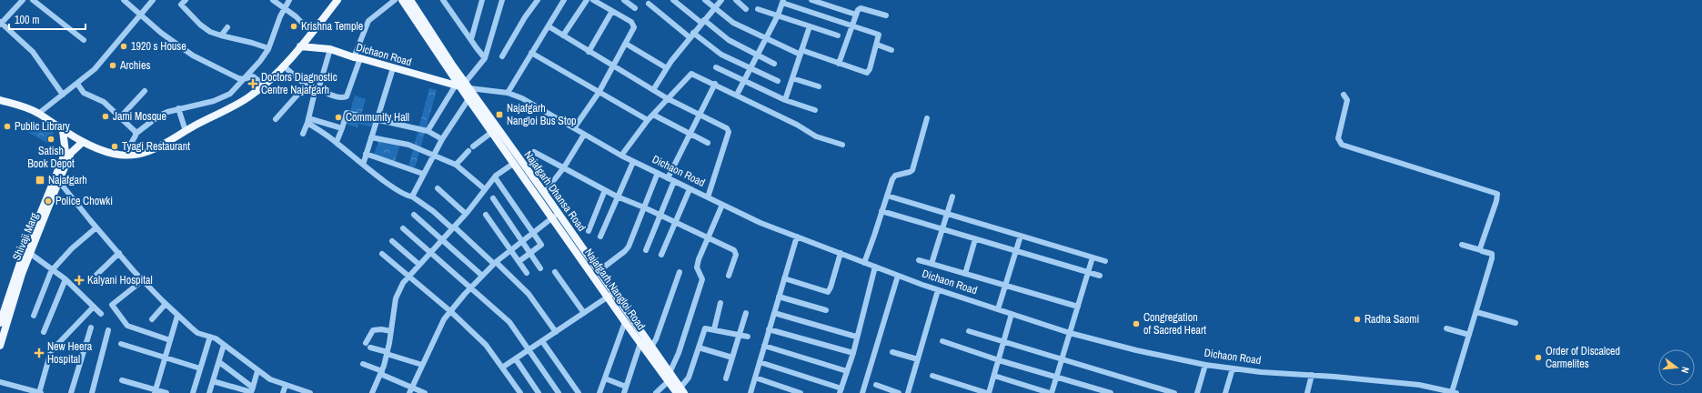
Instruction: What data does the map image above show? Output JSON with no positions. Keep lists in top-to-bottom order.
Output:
{
  "streets": {
    "main road": [
      "Dichaon Road",
      "Najafgarh Dhansa Road",
      "Shivaji Marg",
      "Najafgarh Nangloi Road"
    ]
  },
  "crossings": [
    ["Dichaon Road", "Najafgarh Dhansa Road"],
    ["Dichaon Road", "Najafgarh Nangloi Road"],
    ["Najafgarh Dhansa Road", "Najafgarh Nangloi Road"]
  ],
  "places": {
    "other": [
      "Krishna Temple",
      "1920 s House",
      "Archies",
      "Jami Mosque",
      "Community Hall",
      "Public Library",
      "Satish Book Depot",
      "Tyagi Restaurant",
      "Police Chowki",
      "Radha Saomi",
      "Congregation of Sacred Heart",
      "Order of Discalced Carmelites"
    ],
    "health": ["Doctors Diagnostic Centre Najafgarh", "Kalyani Hospital", "New Heera Hospital"],
    "transit": ["Najafgarh Nangloi Bus Stop", "Najafgarh"]
  },
  "scale_bar": "100 m",
  "north": "right"
}
